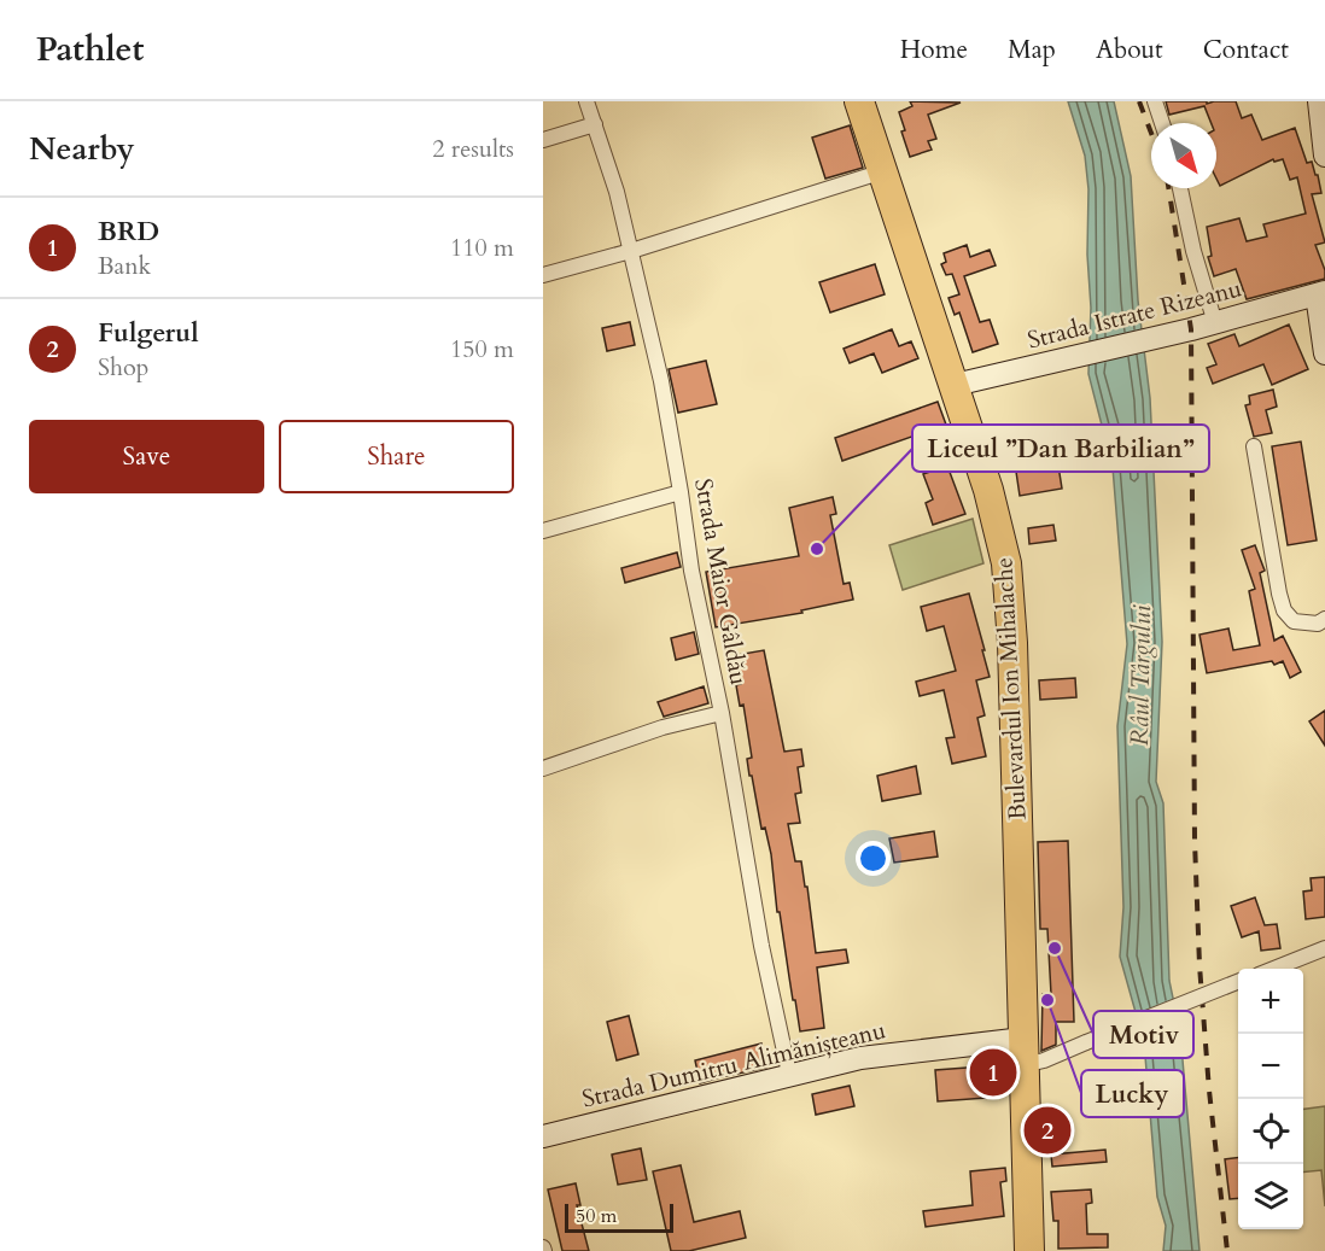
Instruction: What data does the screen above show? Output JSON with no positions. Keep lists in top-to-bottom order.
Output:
{
  "streets": {
    "highway": ["Bulevardul Ion Mihalache"],
    "street": ["Strada Istrate Rizeanu", "Strada Maior Gâldău", "Strada Dumitru Alimănișteanu"]
  },
  "crossings": [
    ["Strada Istrate Rizeanu", "Bulevardul Ion Mihalache"],
    ["Strada Maior Gâldău", "Strada Dumitru Alimănișteanu"],
    ["Bulevardul Ion Mihalache", "Strada Dumitru Alimănișteanu"]
  ],
  "water": ["Râul Târgului"],
  "places": ["Liceul ”Dan Barbilian”", "Motiv", "Lucky"],
  "scale_bar": "50 m",
  "north": "bottom right",
  "page": {
    "header": "Pathlet",
    "nav": [
      "Home",
      "Map",
      "About",
      "Contact"
    ],
    "heading": ["Nearby", "2 results"],
    "list": [
      {
        "mark": "1",
        "name": "BRD",
        "note": "Bank",
        "value": "110 m"
      },
      {
        "mark": "2",
        "name": "Fulgerul",
        "note": "Shop",
        "value": "150 m"
      }
    ],
    "buttons": ["Save", "Share"],
    "map_buttons": ["+", "−"],
    "pins": ["1", "2"],
    "scale": "50 m"
  }
}
